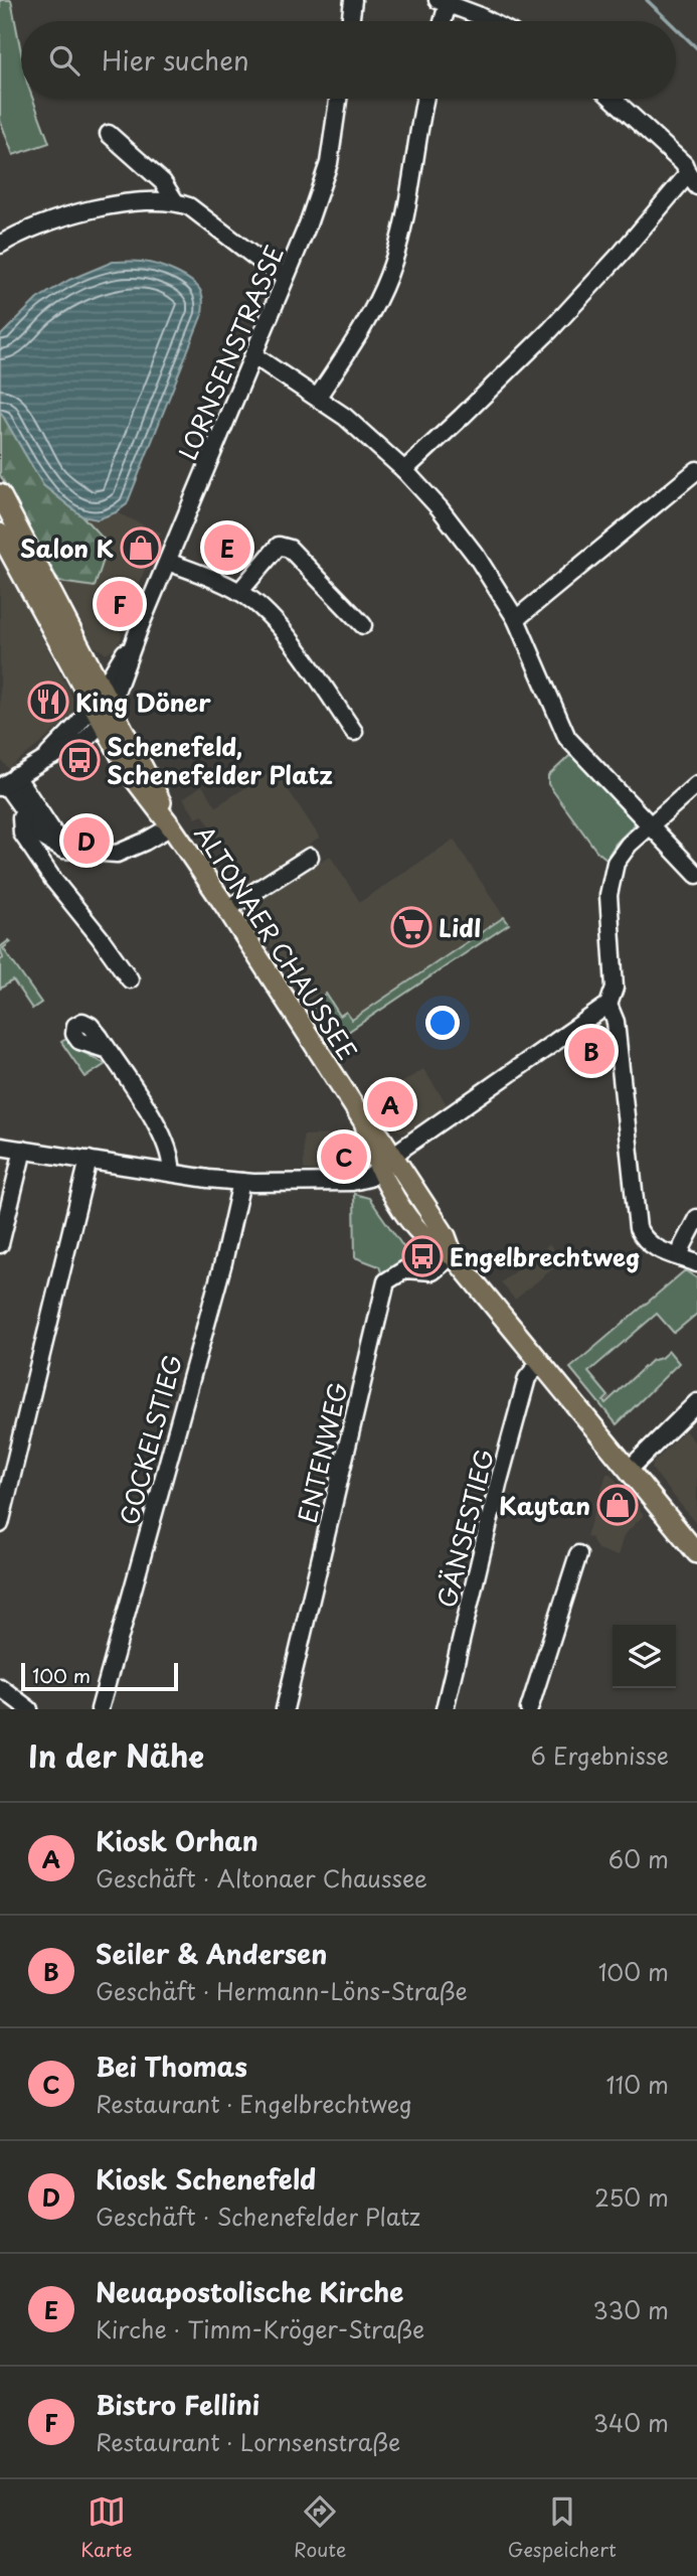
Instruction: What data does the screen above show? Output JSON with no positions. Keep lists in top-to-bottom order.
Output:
{
  "streets": {
    "main road": ["ALTONAER CHAUSSEE"],
    "street": [
      "LORNSENSTRASSE",
      "GOCKELSTIEG",
      "ENTENWEG",
      "GÄNSESTIEG"
    ]
  },
  "crossings": [
    ["LORNSENSTRASSE", "ALTONAER CHAUSSEE"],
    ["ALTONAER CHAUSSEE", "ENTENWEG"],
    ["ALTONAER CHAUSSEE", "GÄNSESTIEG"]
  ],
  "places": {
    "shop": ["Salon K", "Kaytan"],
    "restaurant": ["King Döner"],
    "bus stop": ["Schenefeld, Schenefelder Platz", "Engelbrechtweg"],
    "supermarket": ["Lidl"]
  },
  "scale_bar": "100 m",
  "page": {
    "search": "Hier suchen",
    "pins": [
      "E",
      "F",
      "D",
      "B",
      "A",
      "C"
    ],
    "scale": "100 m",
    "heading": ["In der Nähe", "6 Ergebnisse"],
    "list": [
      {
        "mark": "A",
        "name": "Kiosk Orhan",
        "note": "Geschäft · Altonaer Chaussee",
        "value": "60 m"
      },
      {
        "mark": "B",
        "name": "Seiler & Andersen",
        "note": "Geschäft · Hermann-Löns-Straße",
        "value": "100 m"
      },
      {
        "mark": "C",
        "name": "Bei Thomas",
        "note": "Restaurant · Engelbrechtweg",
        "value": "110 m"
      },
      {
        "mark": "D",
        "name": "Kiosk Schenefeld",
        "note": "Geschäft · Schenefelder Platz",
        "value": "250 m"
      },
      {
        "mark": "E",
        "name": "Neuapostolische Kirche",
        "note": "Kirche · Timm-Kröger-Straße",
        "value": "330 m"
      },
      {
        "mark": "F",
        "name": "Bistro Fellini",
        "note": "Restaurant · Lornsenstraße",
        "value": "340 m"
      }
    ],
    "nav": ["Karte", "Route", "Gespeichert"]
  }
}
